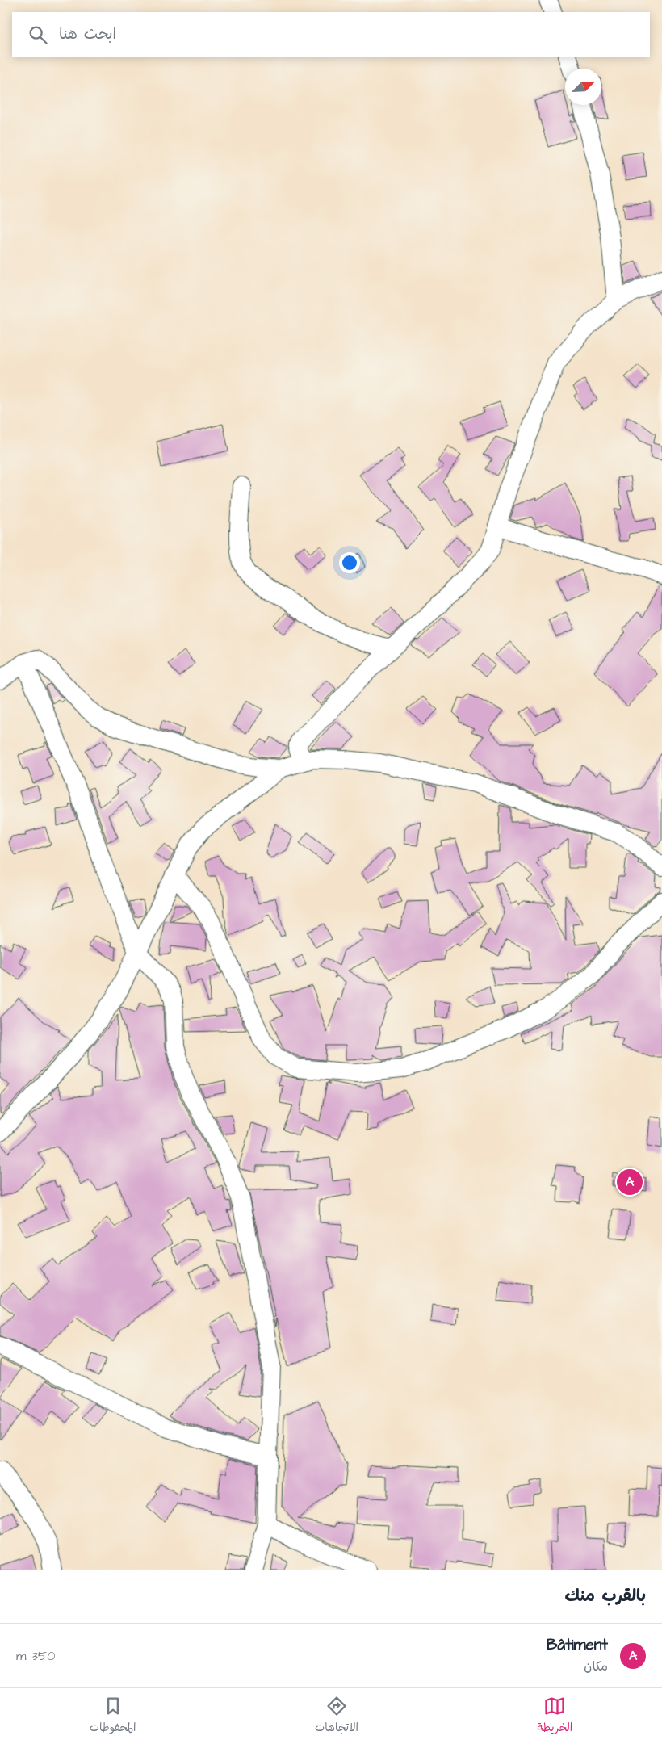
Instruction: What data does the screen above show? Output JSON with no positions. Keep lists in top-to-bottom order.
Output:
{
  "north": "top right",
  "page": {
    "search": "ابحث هنا",
    "pins": "A",
    "heading": "بالقرب منك",
    "list": [
      {
        "mark": "A",
        "name": "Bâtiment",
        "note": "مكان",
        "value": "350 m"
      }
    ],
    "nav": ["الخريطة", "الاتجاهات", "المحفوظات"]
  }
}
